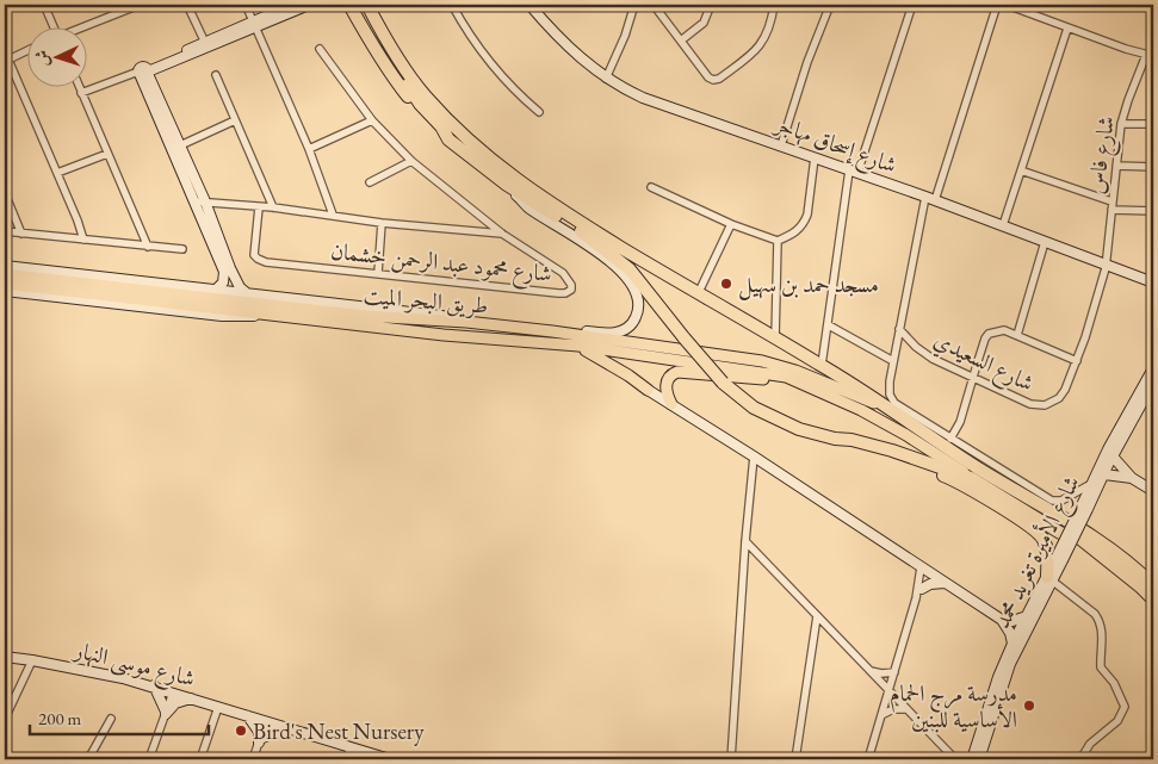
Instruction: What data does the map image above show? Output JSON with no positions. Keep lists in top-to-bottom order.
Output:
{
  "streets": {
    "main road": ["طريق البحر الميت"],
    "street": [
      "شارع إسحاق مهاجر",
      "شارع فاس",
      "شارع محمود عبد الرحمن خشمان",
      "شارع السعيدي",
      "شارع الأميرة تغريد محمد",
      "شارع موسى النهار"
    ]
  },
  "crossings": [
    ["شارع إسحاق مهاجر", "شارع فاس"],
    ["شارع إسحاق مهاجر", "شارع السعيدي"],
    ["شارع فاس", "شارع السعيدي"]
  ],
  "places": ["مسجد حمد بن سهيل", "مدرسة مرج الحمام الأساسية للبنين", "Bird's Nest Nursery"],
  "scale_bar": "200 m",
  "north": "left"
}
